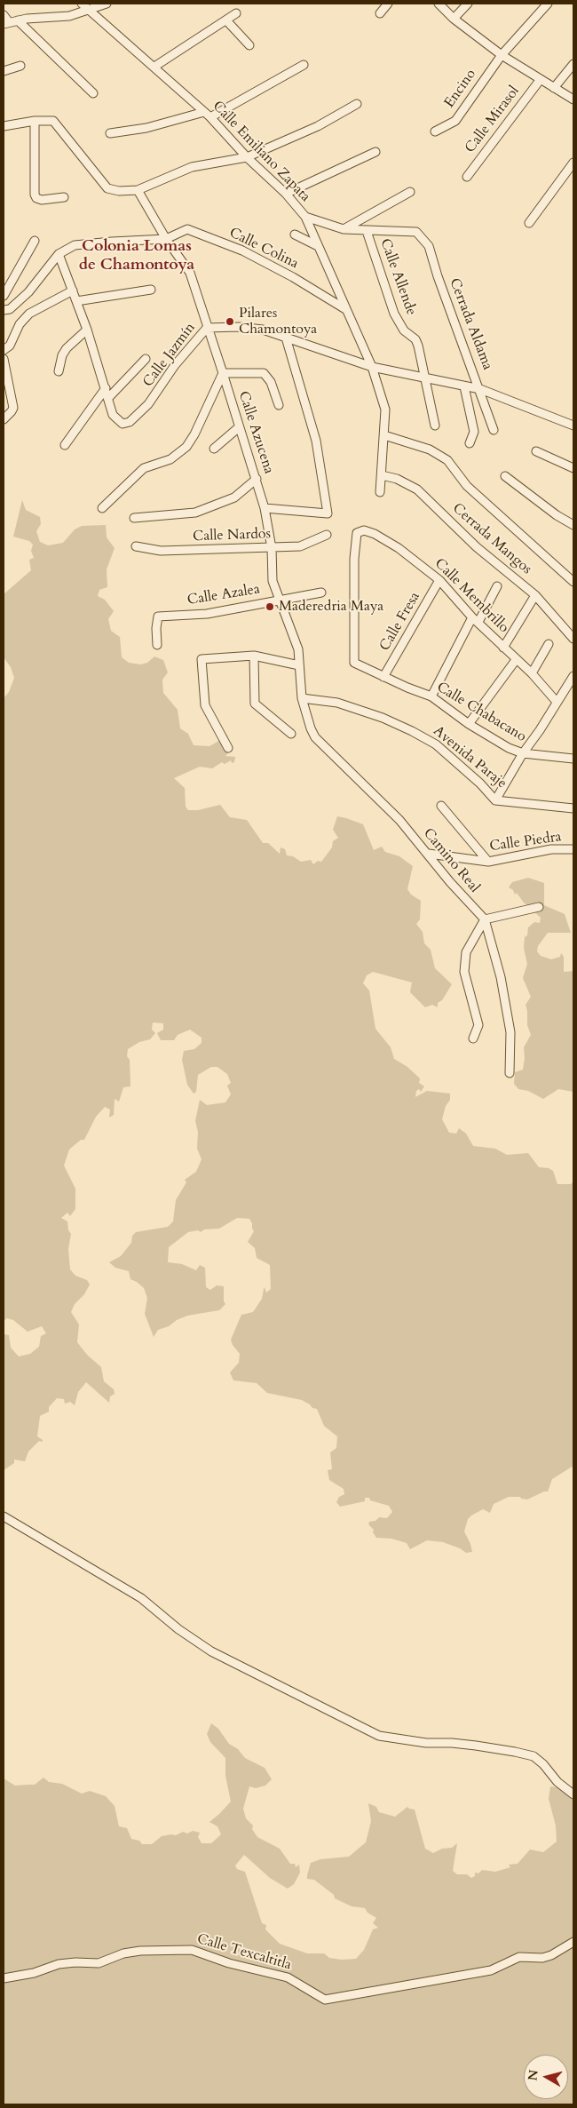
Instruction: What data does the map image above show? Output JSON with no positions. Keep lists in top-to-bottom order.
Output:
{
  "streets": {
    "street": [
      "Encino",
      "Calle Mirasol",
      "Calle Emiliano Zapata",
      "Calle Colina",
      "Calle Allende",
      "Cerrada Aldama",
      "Calle Jazmín",
      "Calle Azucena",
      "Calle Nardos",
      "Cerrada Mangos",
      "Calle Azalea",
      "Calle Membrillo",
      "Calle Fresa",
      "Calle Chabacano",
      "Avenida Paraje",
      "Calle Piedra",
      "Camino Real",
      "Calle Texcaltitla"
    ]
  },
  "crossings": [
    ["Calle Emiliano Zapata", "Calle Colina"],
    ["Calle Emiliano Zapata", "Calle Jazmín"],
    ["Calle Emiliano Zapata", "Cerrada Mangos"],
    ["Calle Colina", "Calle Azucena"],
    ["Calle Allende", "Cerrada Aldama"],
    ["Calle Allende", "Calle Jazmín"],
    ["Cerrada Aldama", "Calle Jazmín"],
    ["Calle Jazmín", "Calle Azucena"],
    ["Calle Azucena", "Calle Nardos"],
    ["Calle Azucena", "Calle Azalea"],
    ["Calle Azucena", "Avenida Paraje"],
    ["Calle Azucena", "Camino Real"],
    ["Calle Membrillo", "Calle Fresa"],
    ["Calle Membrillo", "Calle Chabacano"],
    ["Calle Fresa", "Calle Chabacano"],
    ["Avenida Paraje", "Camino Real"],
    ["Calle Piedra", "Camino Real"]
  ],
  "districts": ["Colonia Lomas de Chamontoya"],
  "places": ["Pilares Chamontoya", "Maderedria Maya"],
  "north": "left"
}
